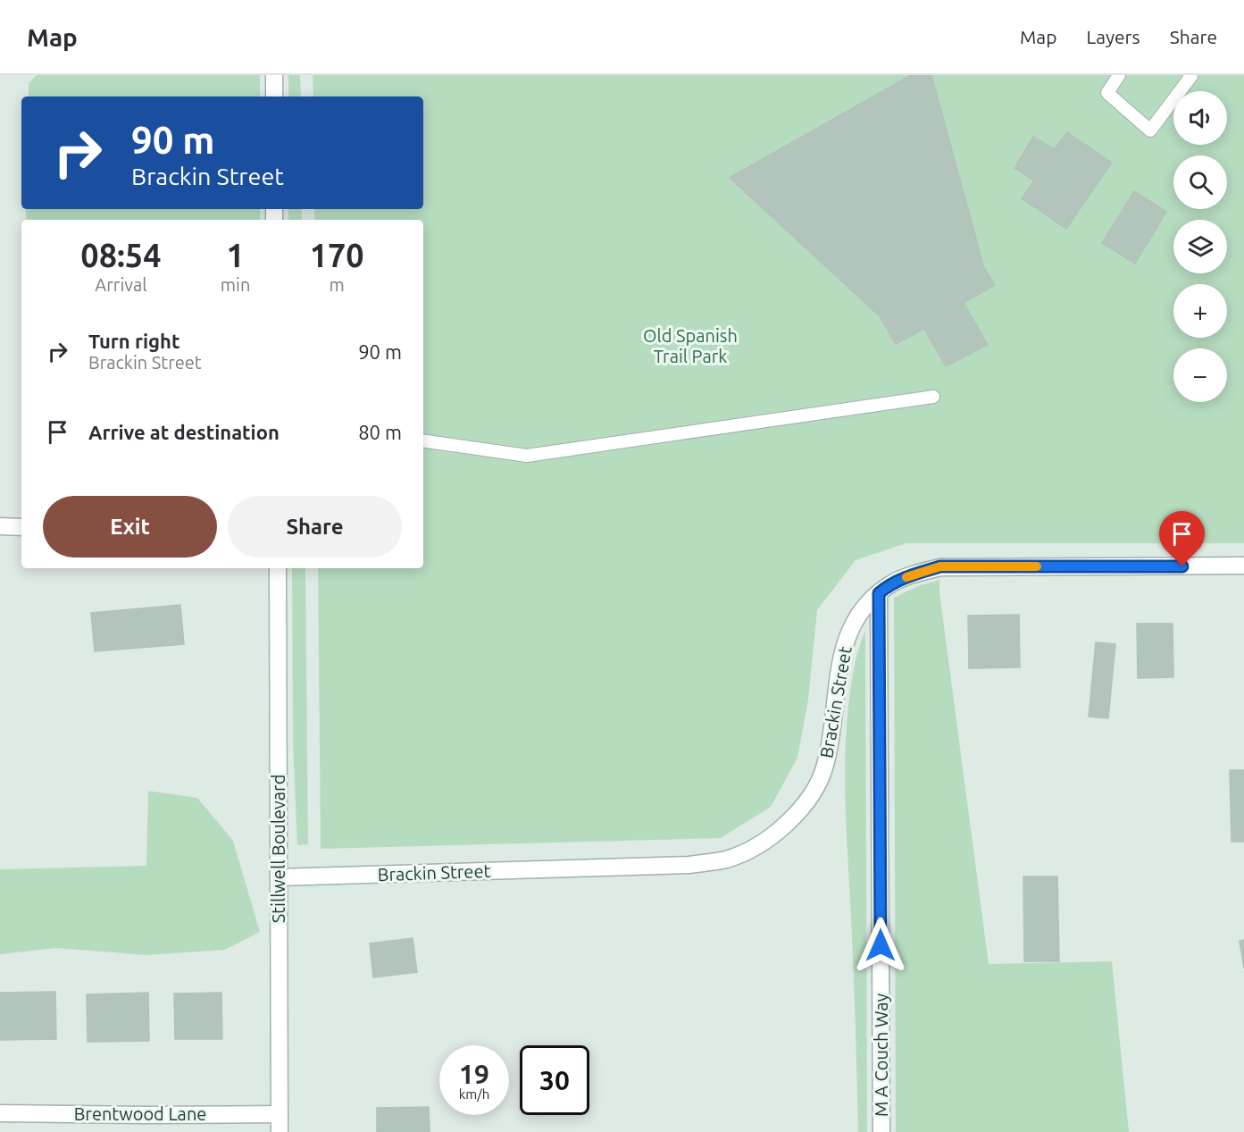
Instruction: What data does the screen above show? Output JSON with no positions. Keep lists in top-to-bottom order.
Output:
{
  "streets": {
    "street": [
      "Brackin Street",
      "Stillwell Boulevard",
      "M A Couch Way",
      "Brentwood Lane"
    ]
  },
  "crossings": [
    ["Brackin Street", "Stillwell Boulevard"],
    ["Brackin Street", "M A Couch Way"],
    ["Stillwell Boulevard", "Brentwood Lane"]
  ],
  "parks": ["Old Spanish Trail Park"],
  "page": {
    "header": "Map",
    "nav": ["Map", "Layers", "Share"],
    "map_buttons": ["+", "−"],
    "turn": ["90 m", "Brackin Street"],
    "eta": [
      "08:54",
      "Arrival",
      "1",
      "min",
      "170",
      "m"
    ],
    "list": [
      {
        "name": "Turn right",
        "note": "Brackin Street",
        "value": "90 m"
      },
      {
        "name": "Arrive at destination",
        "value": "80 m"
      }
    ],
    "buttons": ["Exit", "Share"],
    "speed": "19 km/h",
    "limit": "30"
  }
}
